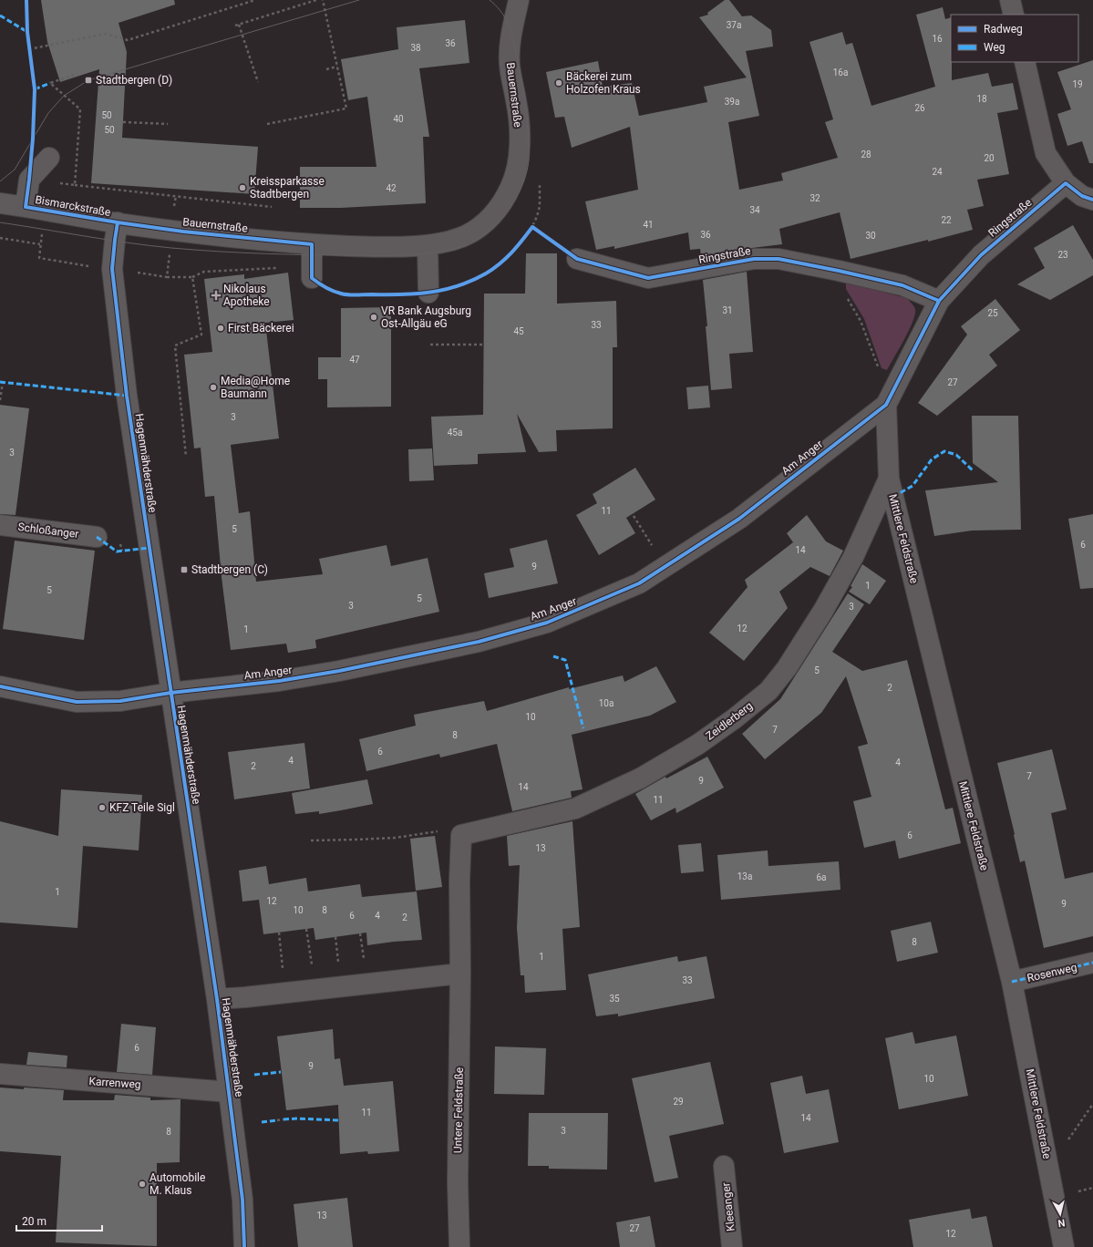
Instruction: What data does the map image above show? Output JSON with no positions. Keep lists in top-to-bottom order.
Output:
{
  "streets": {
    "street": [
      "Bauernstraße",
      "Bismarckstraße",
      "Ringstraße",
      "Am Anger",
      "Hagenmähderstraße",
      "Schloßanger",
      "Mittlere Feldstraße",
      "Zeidlerberg",
      "Rosenweg",
      "Karrenweg",
      "Untere Feldstraße",
      "Kleeanger"
    ]
  },
  "crossings": [
    ["Bauernstraße", "Bismarckstraße"],
    ["Bauernstraße", "Hagenmähderstraße"],
    ["Bismarckstraße", "Hagenmähderstraße"],
    ["Ringstraße", "Am Anger"],
    ["Ringstraße", "Mittlere Feldstraße"],
    ["Am Anger", "Hagenmähderstraße"],
    ["Am Anger", "Mittlere Feldstraße"],
    ["Hagenmähderstraße", "Karrenweg"],
    ["Mittlere Feldstraße", "Zeidlerberg"],
    ["Mittlere Feldstraße", "Rosenweg"],
    ["Zeidlerberg", "Untere Feldstraße"]
  ],
  "places": {
    "transit": ["Stadtbergen (D)", "Stadtbergen (C)"],
    "other": [
      "Bäckerei zum Holzofen Kraus",
      "Kreissparkasse Stadtbergen",
      "VR Bank Augsburg Ost-Allgäu eG",
      "First Bäckerei",
      "Media@Home Baumann",
      "KFZ Teile Sigl",
      "Automobile M. Klaus"
    ],
    "health": ["Nikolaus Apotheke"]
  },
  "house_numbers": [
    "37a",
    "16",
    "36",
    "38",
    "16a",
    "19",
    "18",
    "39a",
    "26",
    "50",
    "40",
    "50",
    "28",
    "20",
    "24",
    "42",
    "32",
    "34",
    "22",
    "41",
    "36",
    "30",
    "23",
    "31",
    "25",
    "33",
    "45",
    "47",
    "27",
    "3",
    "45a",
    "3",
    "11",
    "5",
    "6",
    "14",
    "9",
    "1",
    "5",
    "5",
    "3",
    "3",
    "12",
    "1",
    "5",
    "2",
    "10a",
    "10",
    "7",
    "8",
    "6",
    "4",
    "4",
    "2",
    "7",
    "9",
    "14",
    "11",
    "6",
    "13",
    "13a",
    "6a",
    "1",
    "12",
    "9",
    "10",
    "8",
    "6",
    "4",
    "2",
    "8",
    "1",
    "33",
    "35",
    "6",
    "9",
    "10",
    "29",
    "11",
    "14",
    "3",
    "8",
    "13",
    "27",
    "12"
  ],
  "legend": ["Radweg", "Weg"],
  "scale_bar": "20 m",
  "north": "bottom"
}
